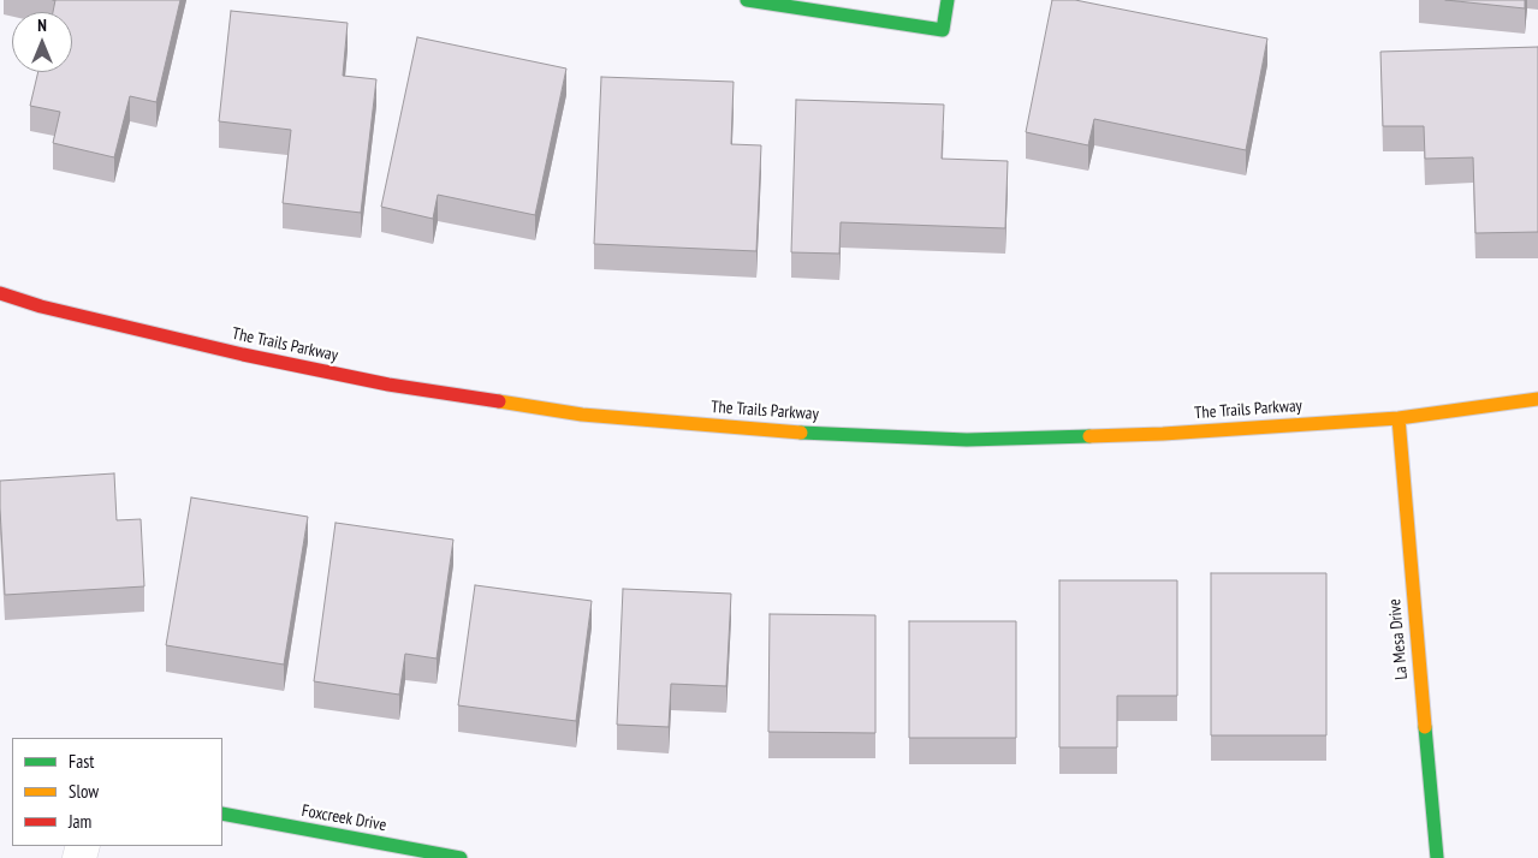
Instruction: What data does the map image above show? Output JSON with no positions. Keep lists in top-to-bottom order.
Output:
{
  "streets": {
    "street": ["The Trails Parkway", "La Mesa Drive", "Foxcreek Drive"]
  },
  "crossings": [
    ["The Trails Parkway", "La Mesa Drive"]
  ],
  "legend": ["Fast", "Slow", "Jam"],
  "north": "top"
}
